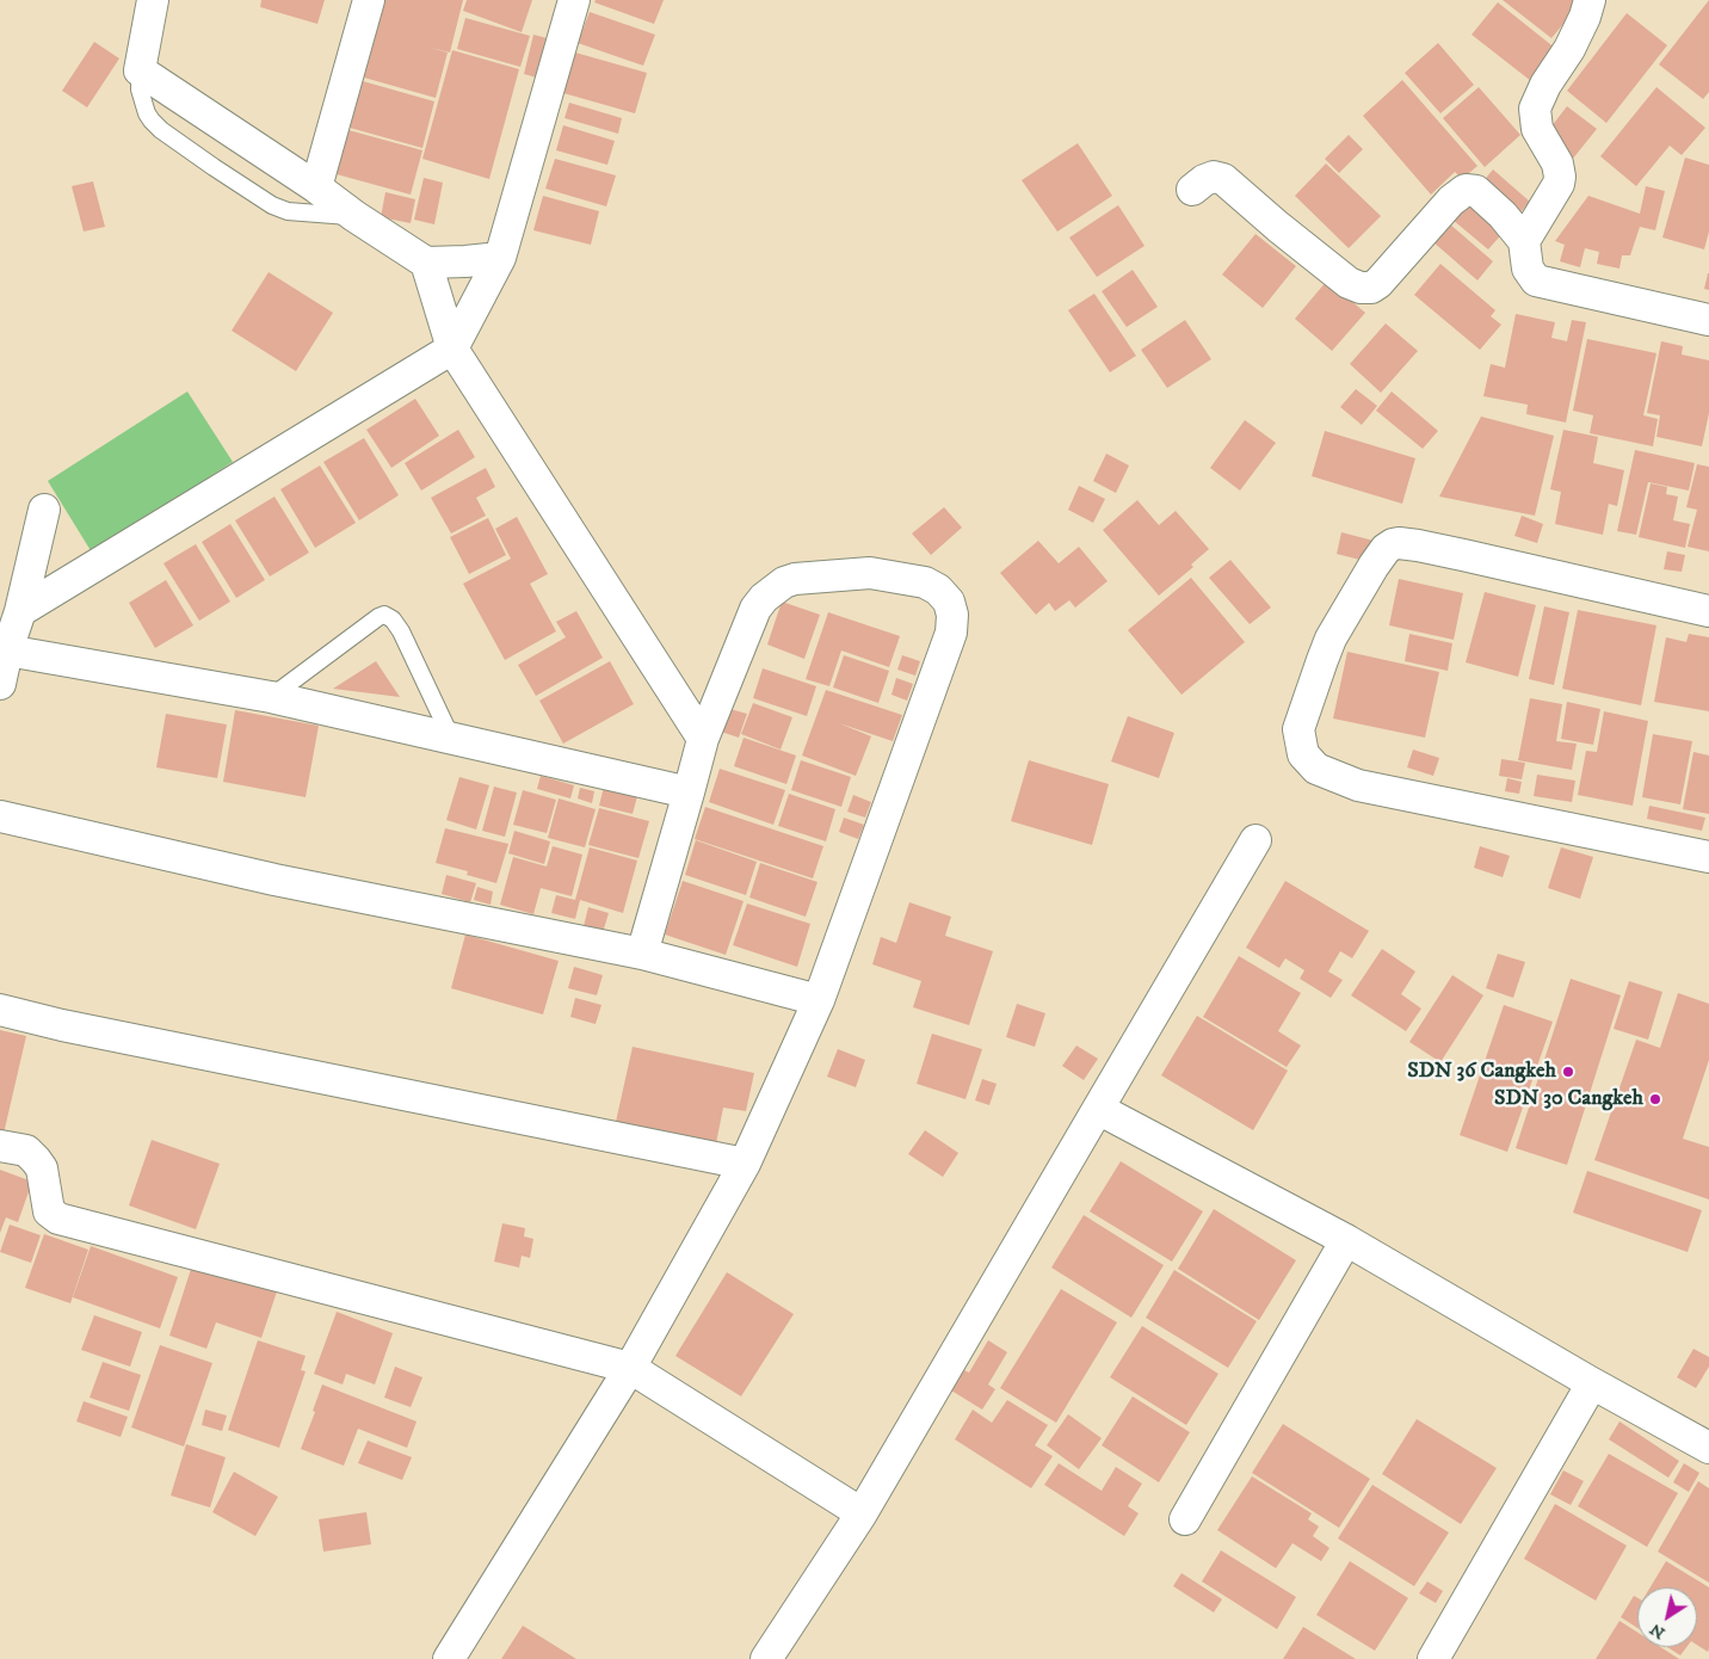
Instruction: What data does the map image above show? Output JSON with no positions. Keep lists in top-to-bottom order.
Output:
{
  "places": ["SDN 36 Cangkeh", "SDN 30 Cangkeh"],
  "north": "bottom left"
}
